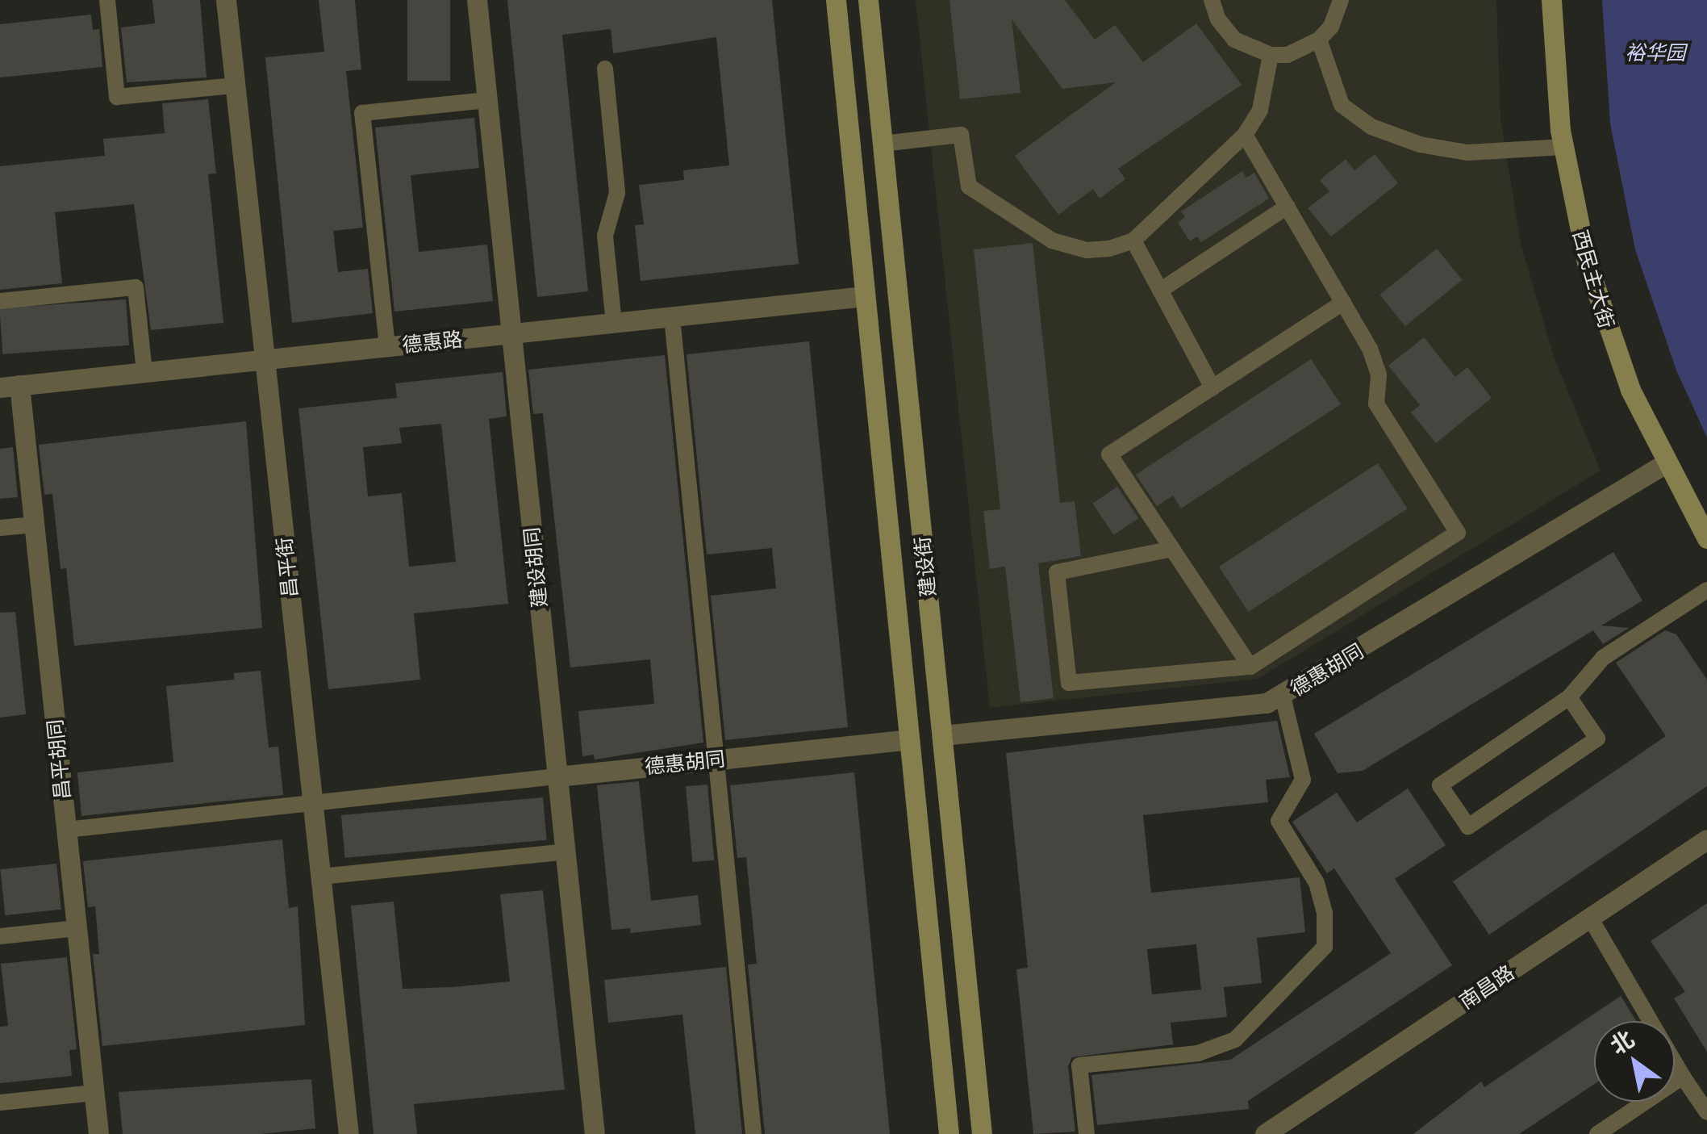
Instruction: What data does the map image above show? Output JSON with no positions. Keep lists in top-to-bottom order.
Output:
{
  "streets": {
    "main road": ["西民主大街", "建设街"],
    "street": [
      "德惠路",
      "昌平街",
      "建设胡同",
      "德惠胡同",
      "昌平胡同",
      "南昌路"
    ]
  },
  "crossings": [
    ["西民主大街", "德惠胡同"],
    ["德惠路", "建设街"],
    ["德惠路", "昌平街"],
    ["德惠路", "建设胡同"],
    ["德惠路", "昌平胡同"],
    ["建设街", "德惠胡同"],
    ["建设胡同", "德惠胡同"]
  ],
  "parks": ["裕华园"],
  "north": "top left"
}
